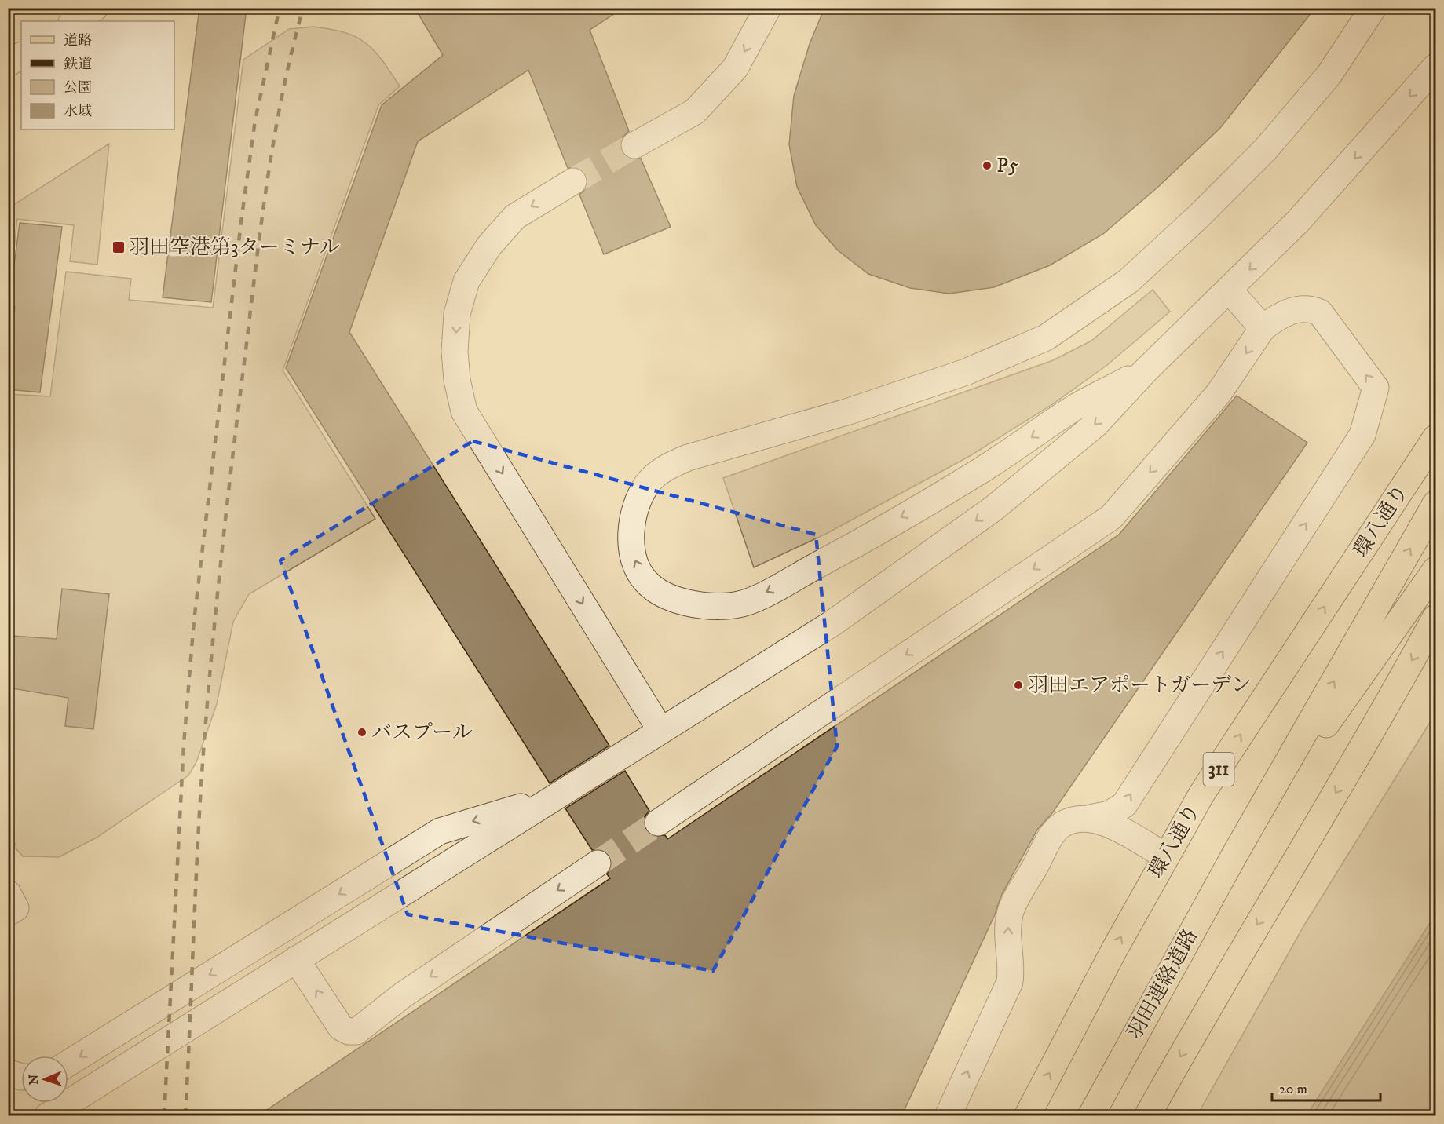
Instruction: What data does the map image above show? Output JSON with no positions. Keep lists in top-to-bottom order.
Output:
{
  "streets": {
    "main road": ["環八通り", "311", "羽田連絡道路"]
  },
  "places": {
    "other": ["P5", "羽田エアポートガーデン", "バスプール"],
    "transit": ["羽田空港第3ターミナル"]
  },
  "legend": [
    "道路",
    "鉄道",
    "公園",
    "水域"
  ],
  "scale_bar": "20 m",
  "north": "left"
}
